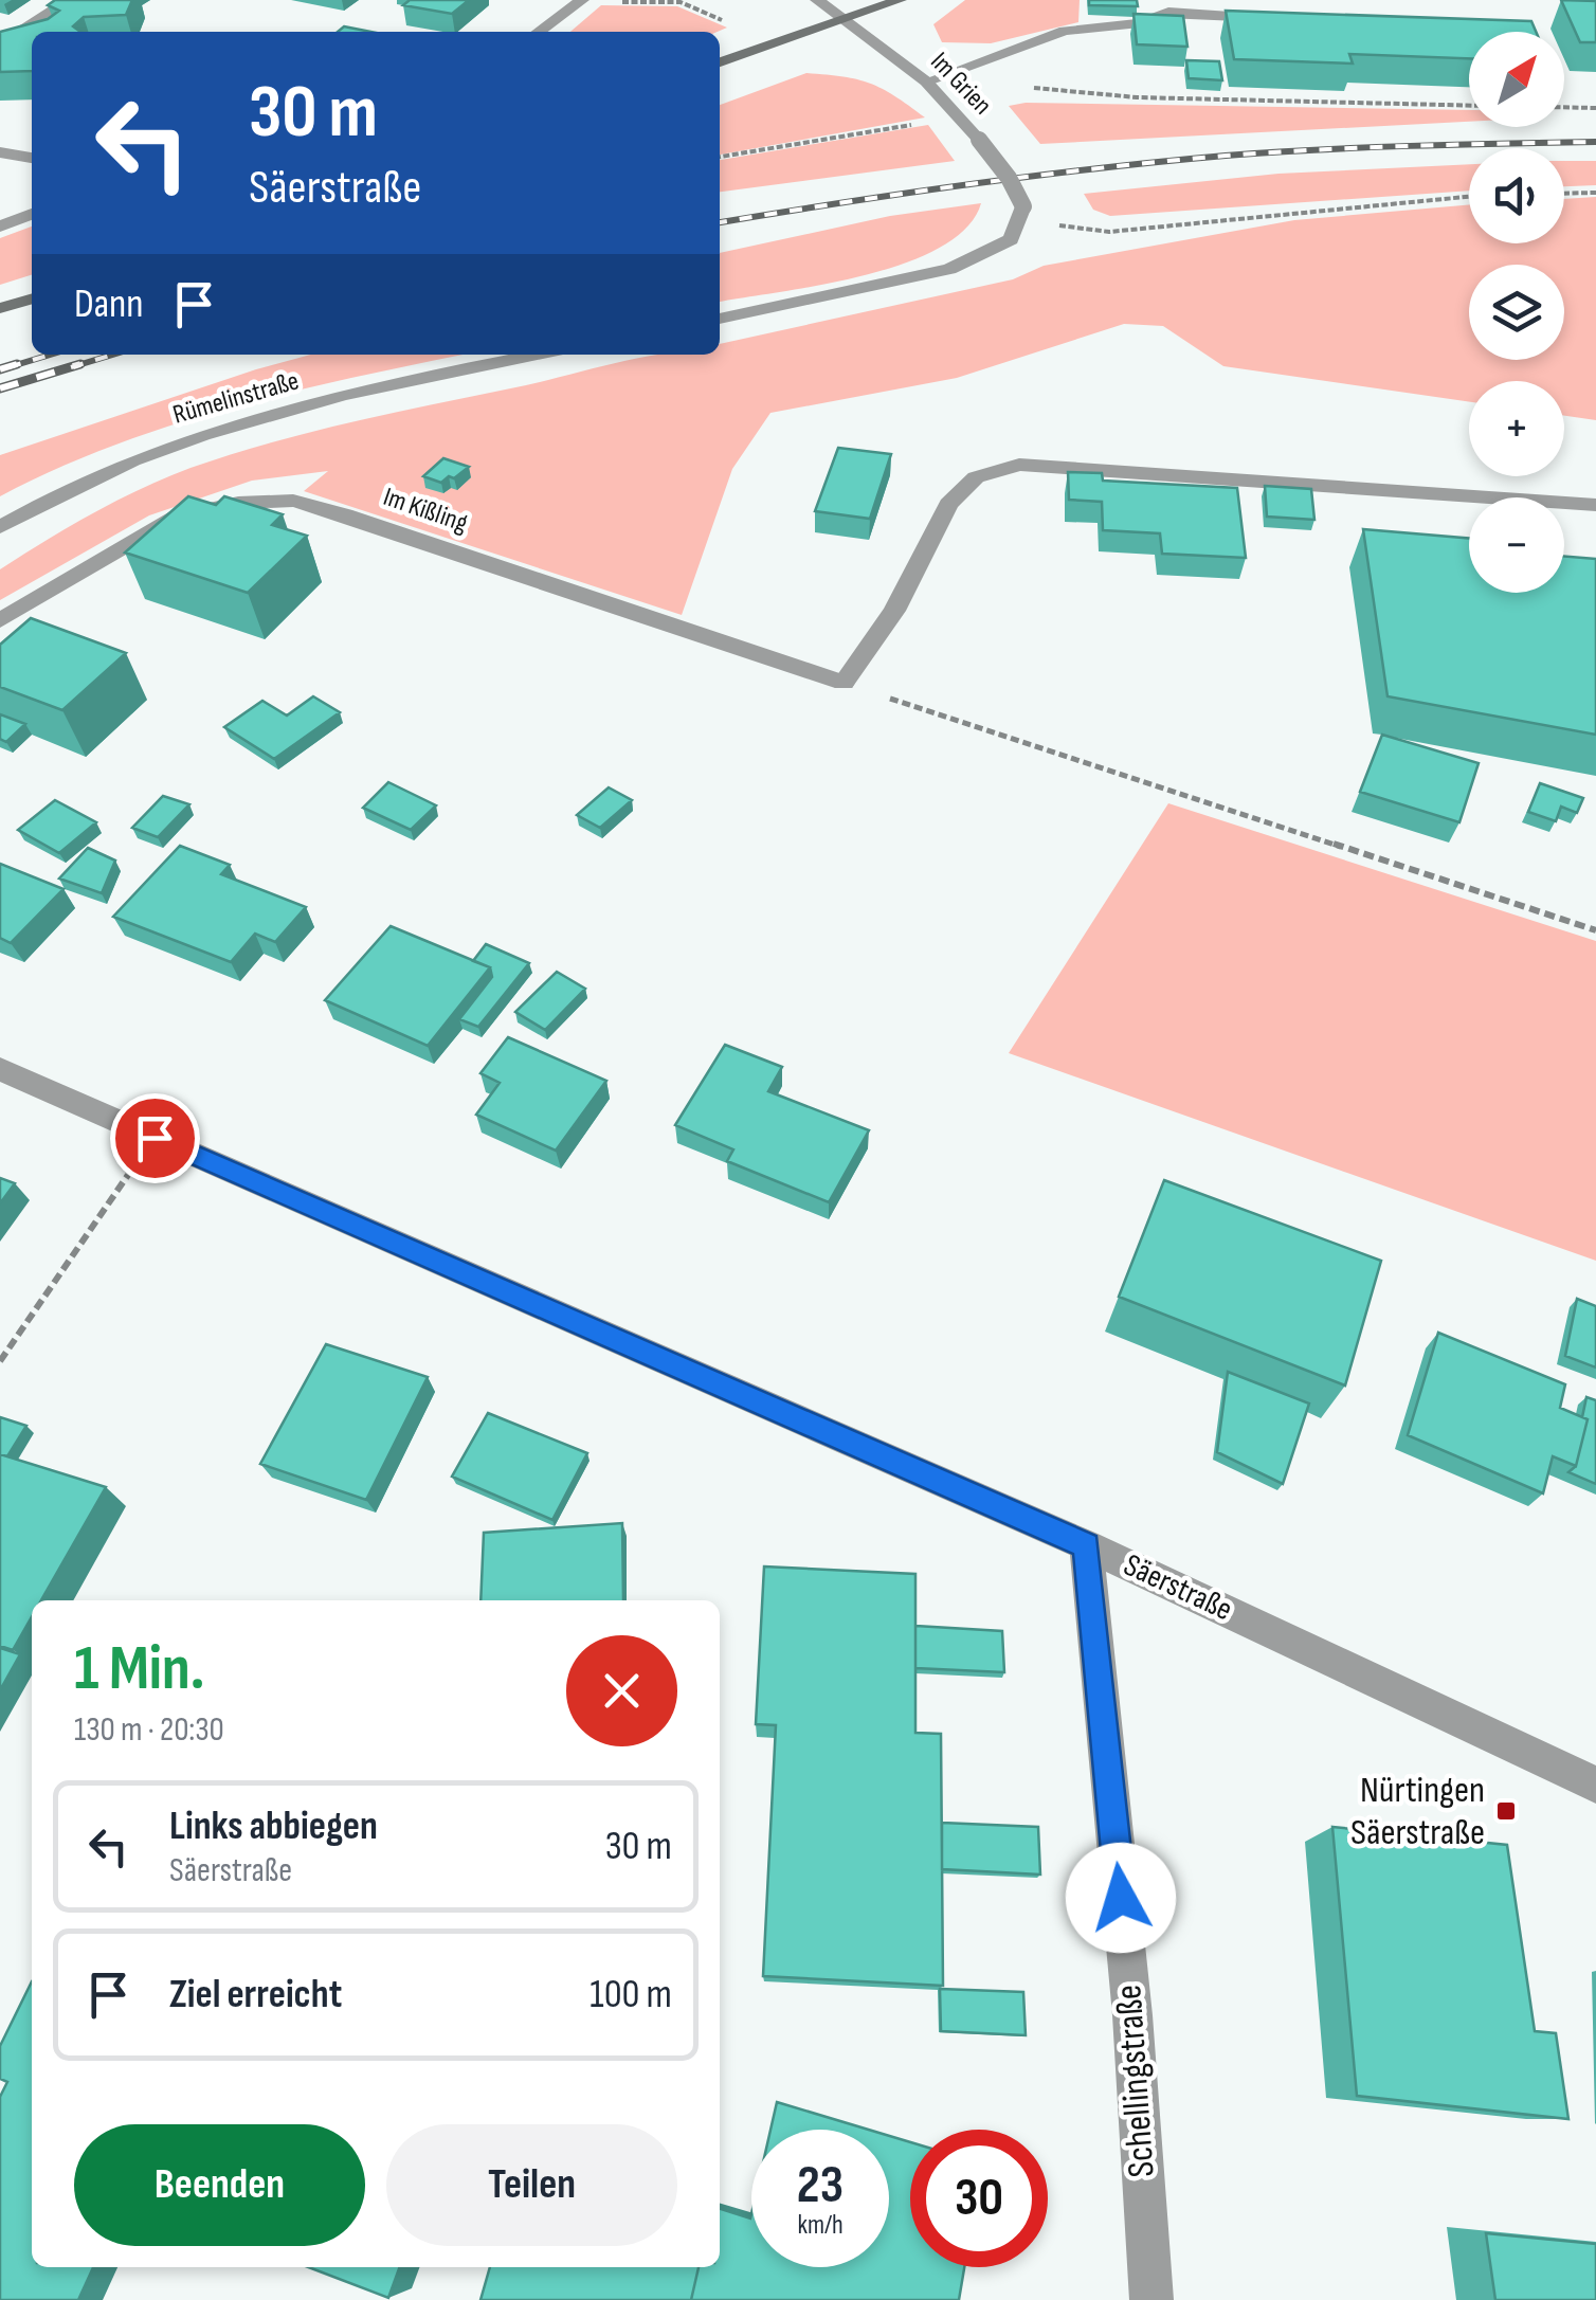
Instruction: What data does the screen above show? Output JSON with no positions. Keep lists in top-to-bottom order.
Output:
{
  "streets": {
    "street": [
      "Im Grien",
      "Rümelinstraße",
      "Im Kißling",
      "Säerstraße",
      "Schellingstraße"
    ]
  },
  "crossings": [
    ["Säerstraße", "Schellingstraße"]
  ],
  "places": {
    "transit": ["Nürtingen Säerstraße"]
  },
  "north": "top right",
  "page": {
    "map_buttons": ["+", "−"],
    "turn": ["30 m", "Säerstraße"],
    "then": "Dann",
    "heading": ["1 Min.", "130 m · 20:30"],
    "list": [
      {
        "name": "Links abbiegen",
        "note": "Säerstraße",
        "value": "30 m"
      },
      {
        "name": "Ziel erreicht",
        "value": "100 m"
      }
    ],
    "buttons": ["Beenden", "Teilen"],
    "speed": "23 km/h",
    "limit": "30"
  }
}
